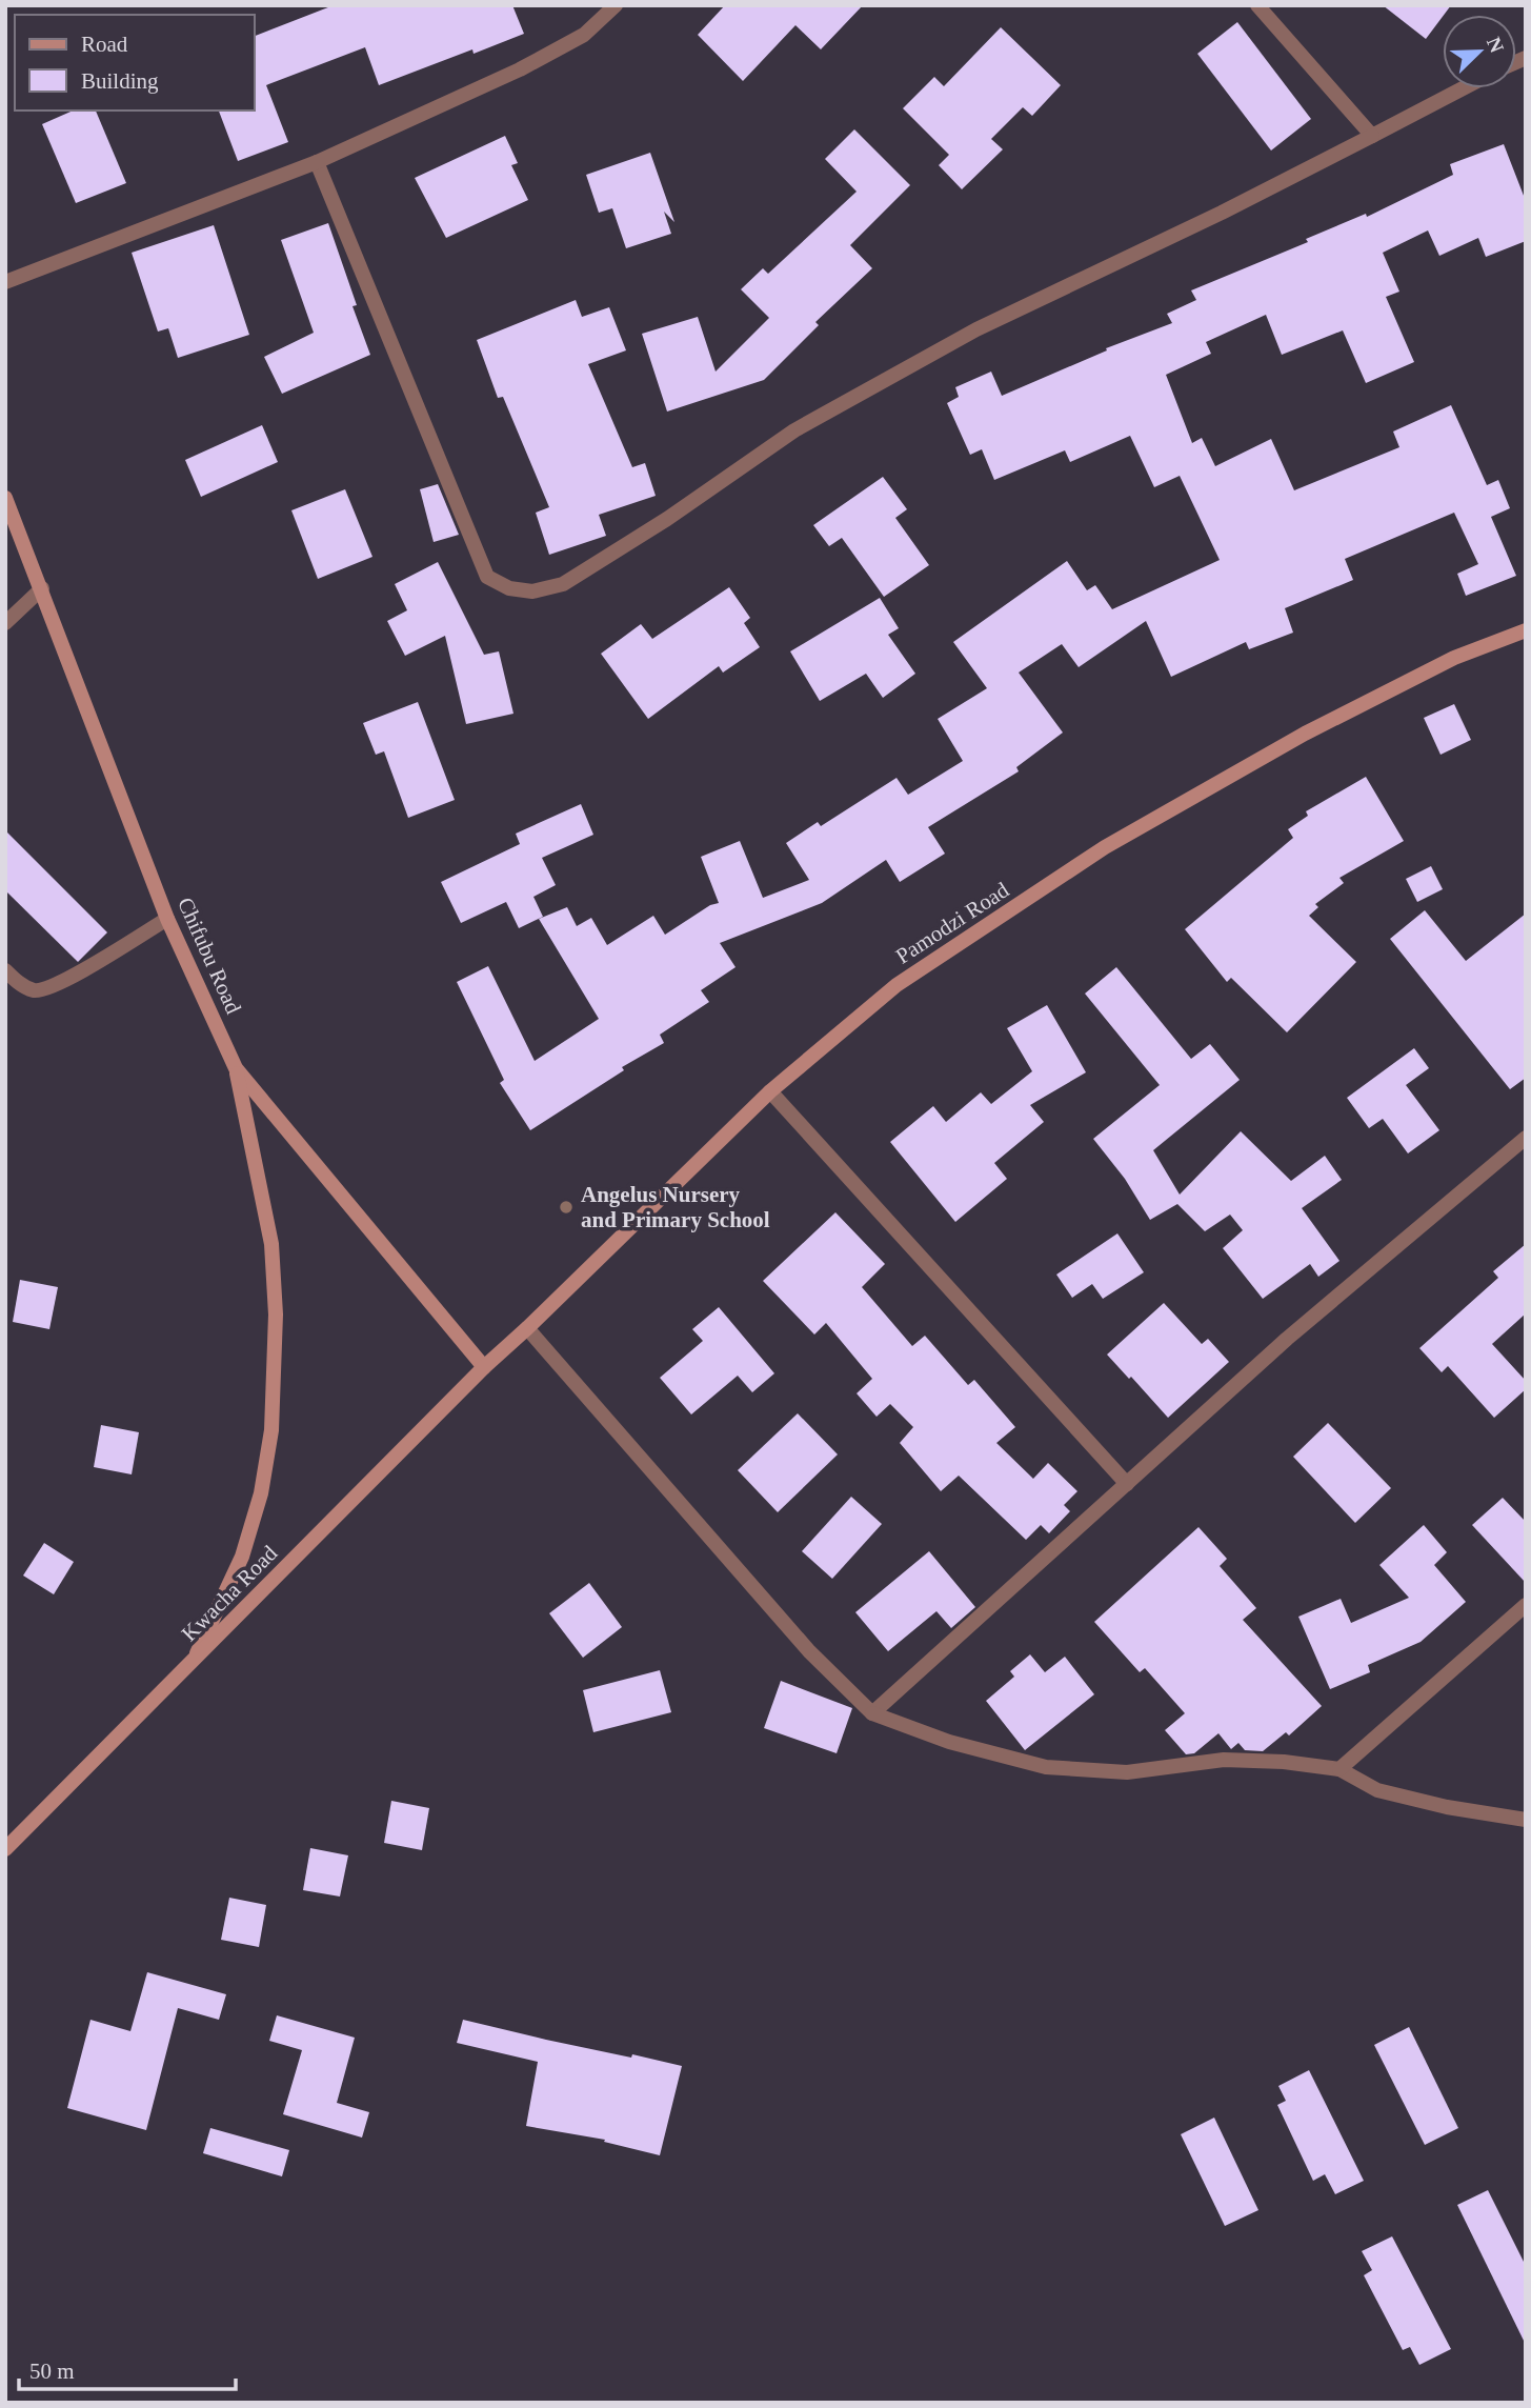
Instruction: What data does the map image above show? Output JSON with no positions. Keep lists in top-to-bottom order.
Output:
{
  "streets": {
    "main road": ["Pamodzi Road", "Chifubu Road", "Kwacha Road"]
  },
  "crossings": [
    ["Pamodzi Road", "Chifubu Road"],
    ["Pamodzi Road", "Kwacha Road"],
    ["Chifubu Road", "Kwacha Road"]
  ],
  "places": ["Angelus Nursery and Primary School"],
  "legend": ["Road", "Building"],
  "scale_bar": "50 m",
  "north": "top right"
}
